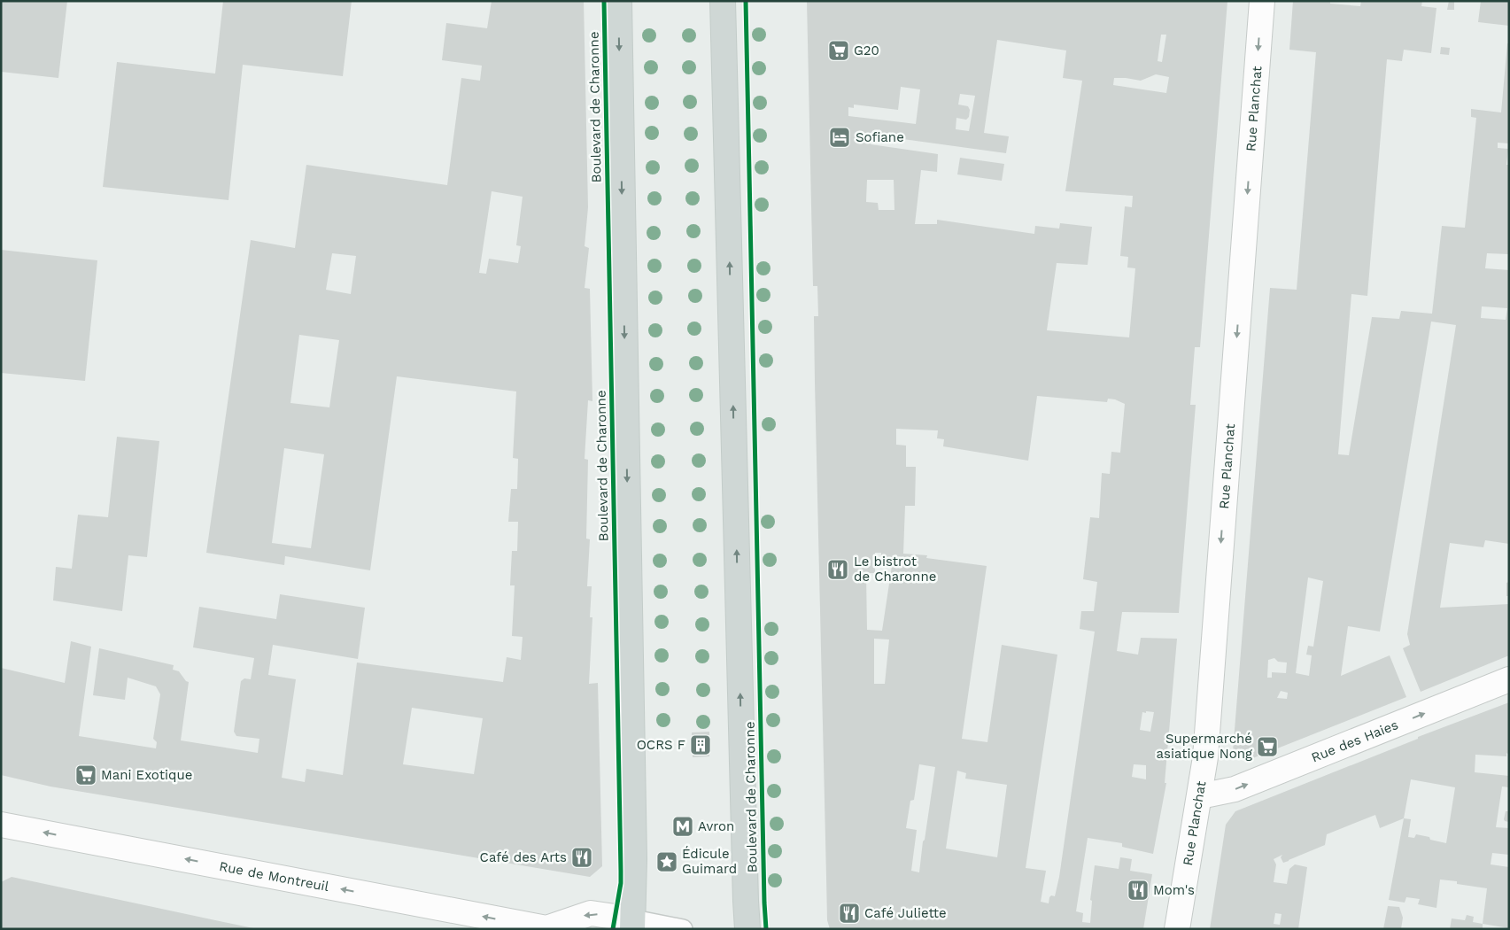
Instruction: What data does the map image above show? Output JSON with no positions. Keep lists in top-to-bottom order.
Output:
{
  "streets": {
    "main road": ["Boulevard de Charonne"],
    "street": ["Rue Planchat", "Rue des Haies", "Rue de Montreuil"]
  },
  "crossings": [
    ["Boulevard de Charonne", "Rue de Montreuil"],
    ["Rue Planchat", "Rue des Haies"]
  ],
  "one_way": ["Rue Planchat", "Rue des Haies", "Rue de Montreuil"],
  "places": {
    "supermarket": ["G20", "Supermarché asiatique Nong", "Mani Exotique"],
    "hotel": ["Sofiane"],
    "restaurant": [
      "Le bistrot de Charonne",
      "Café des Arts",
      "Mom's",
      "Café Juliette"
    ],
    "building": ["OCRS F"],
    "metro station": ["Avron"],
    "place": ["Édicule Guimard"]
  }
}
